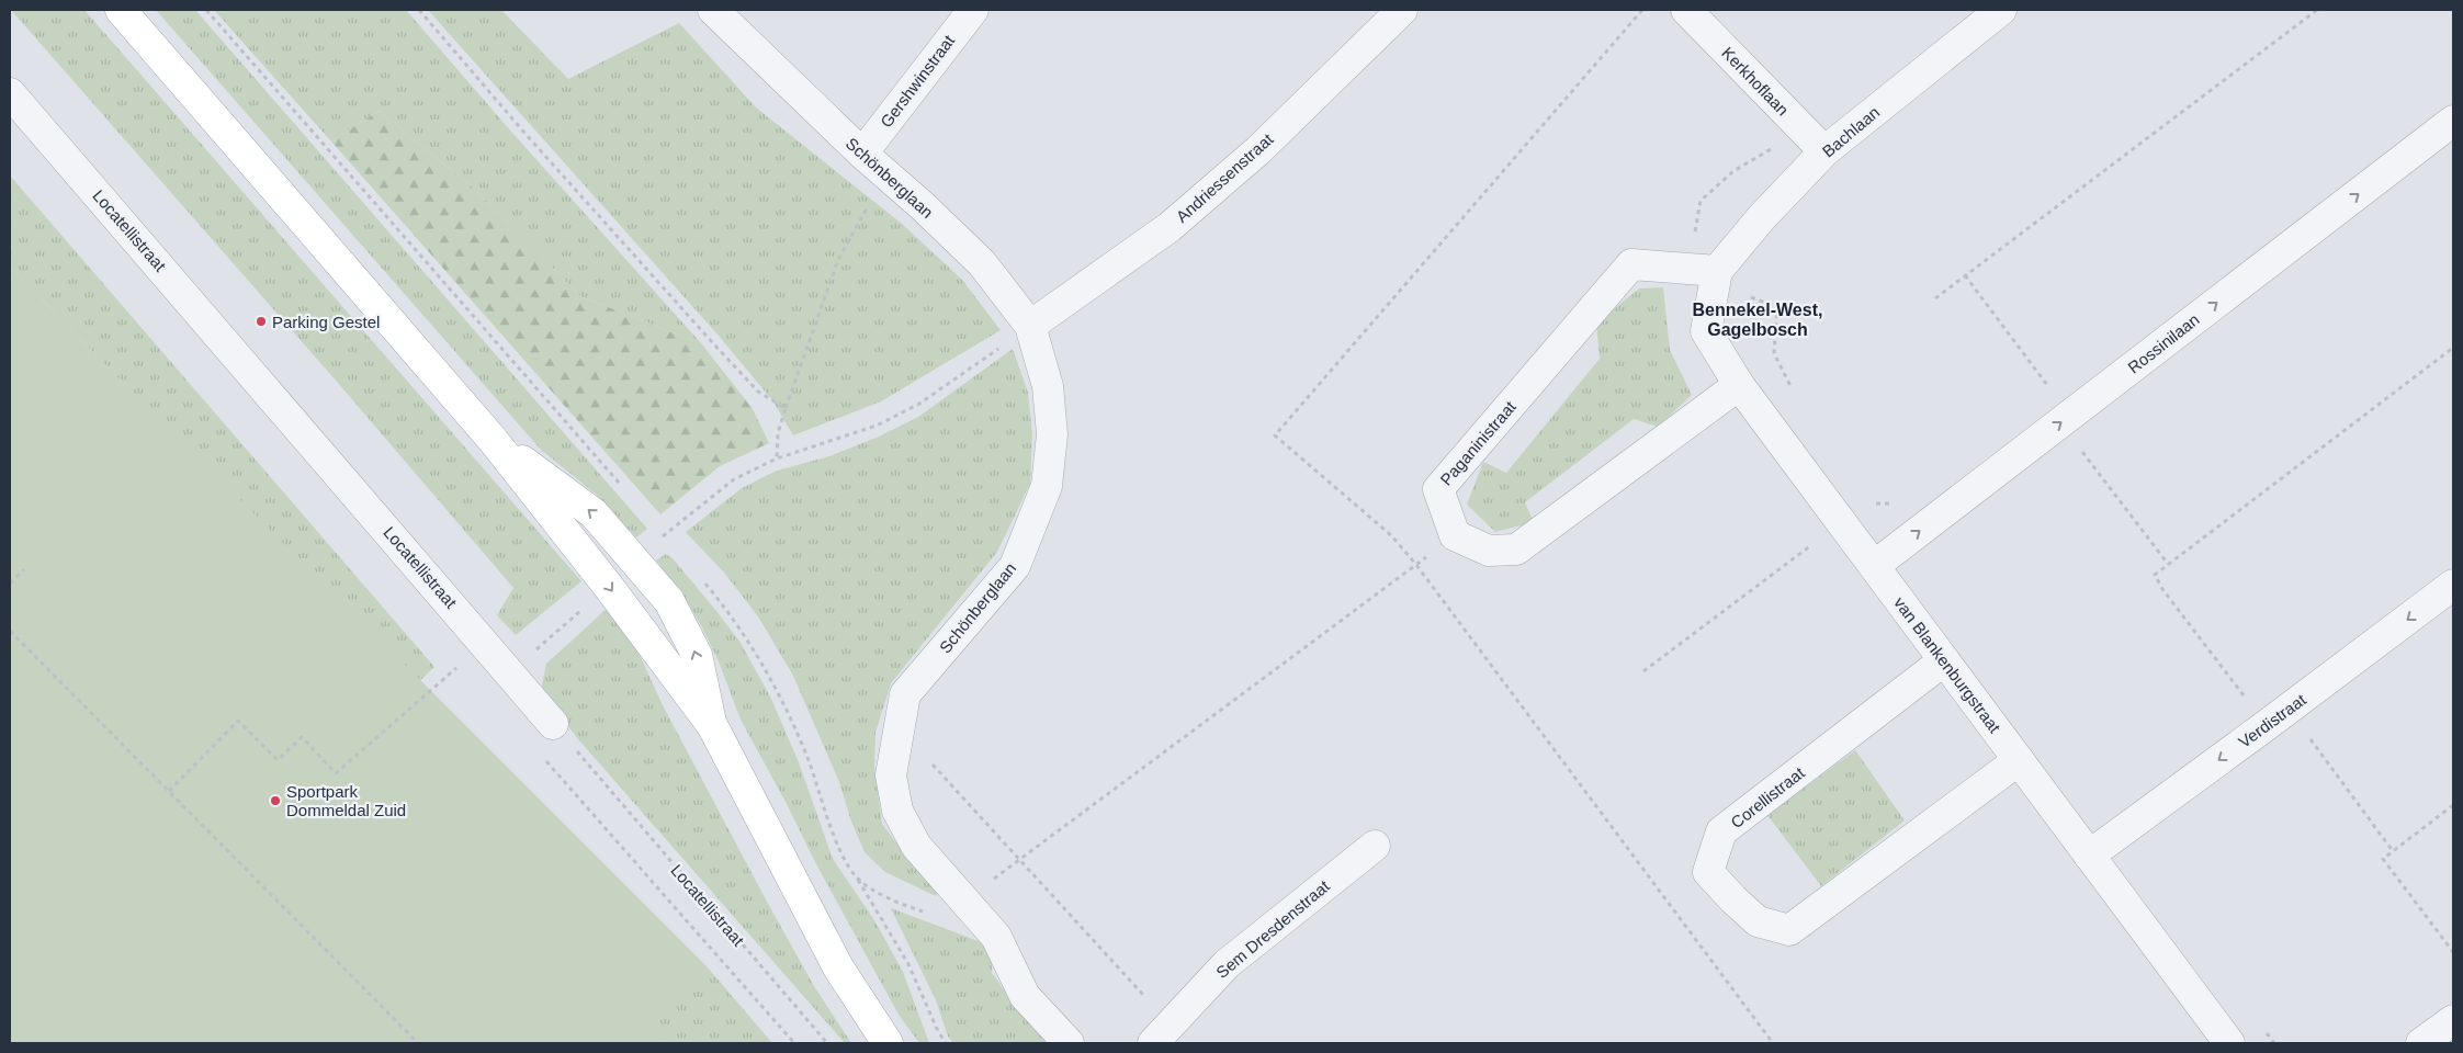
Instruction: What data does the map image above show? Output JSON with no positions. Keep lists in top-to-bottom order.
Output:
{
  "streets": {
    "street": [
      "Gershwinstraat",
      "Kerkhoflaan",
      "Bachlaan",
      "Schönberglaan",
      "Andriessenstraat",
      "Locatellistraat",
      "Rossinilaan",
      "Paganinistraat",
      "van Blankenburgstraat",
      "Verdistraat",
      "Corellistraat",
      "Sem Dresdenstraat"
    ]
  },
  "crossings": [
    ["Gershwinstraat", "Schönberglaan"],
    ["Kerkhoflaan", "Bachlaan"],
    ["Bachlaan", "Paganinistraat"],
    ["Bachlaan", "van Blankenburgstraat"],
    ["Schönberglaan", "Andriessenstraat"],
    ["Rossinilaan", "van Blankenburgstraat"],
    ["Paganinistraat", "van Blankenburgstraat"],
    ["van Blankenburgstraat", "Verdistraat"],
    ["van Blankenburgstraat", "Corellistraat"]
  ],
  "one_way": ["Rossinilaan", "Verdistraat"],
  "districts": ["Bennekel-West, Gagelbosch"],
  "places": ["Parking Gestel", "Sportpark Dommeldal Zuid"]
}
